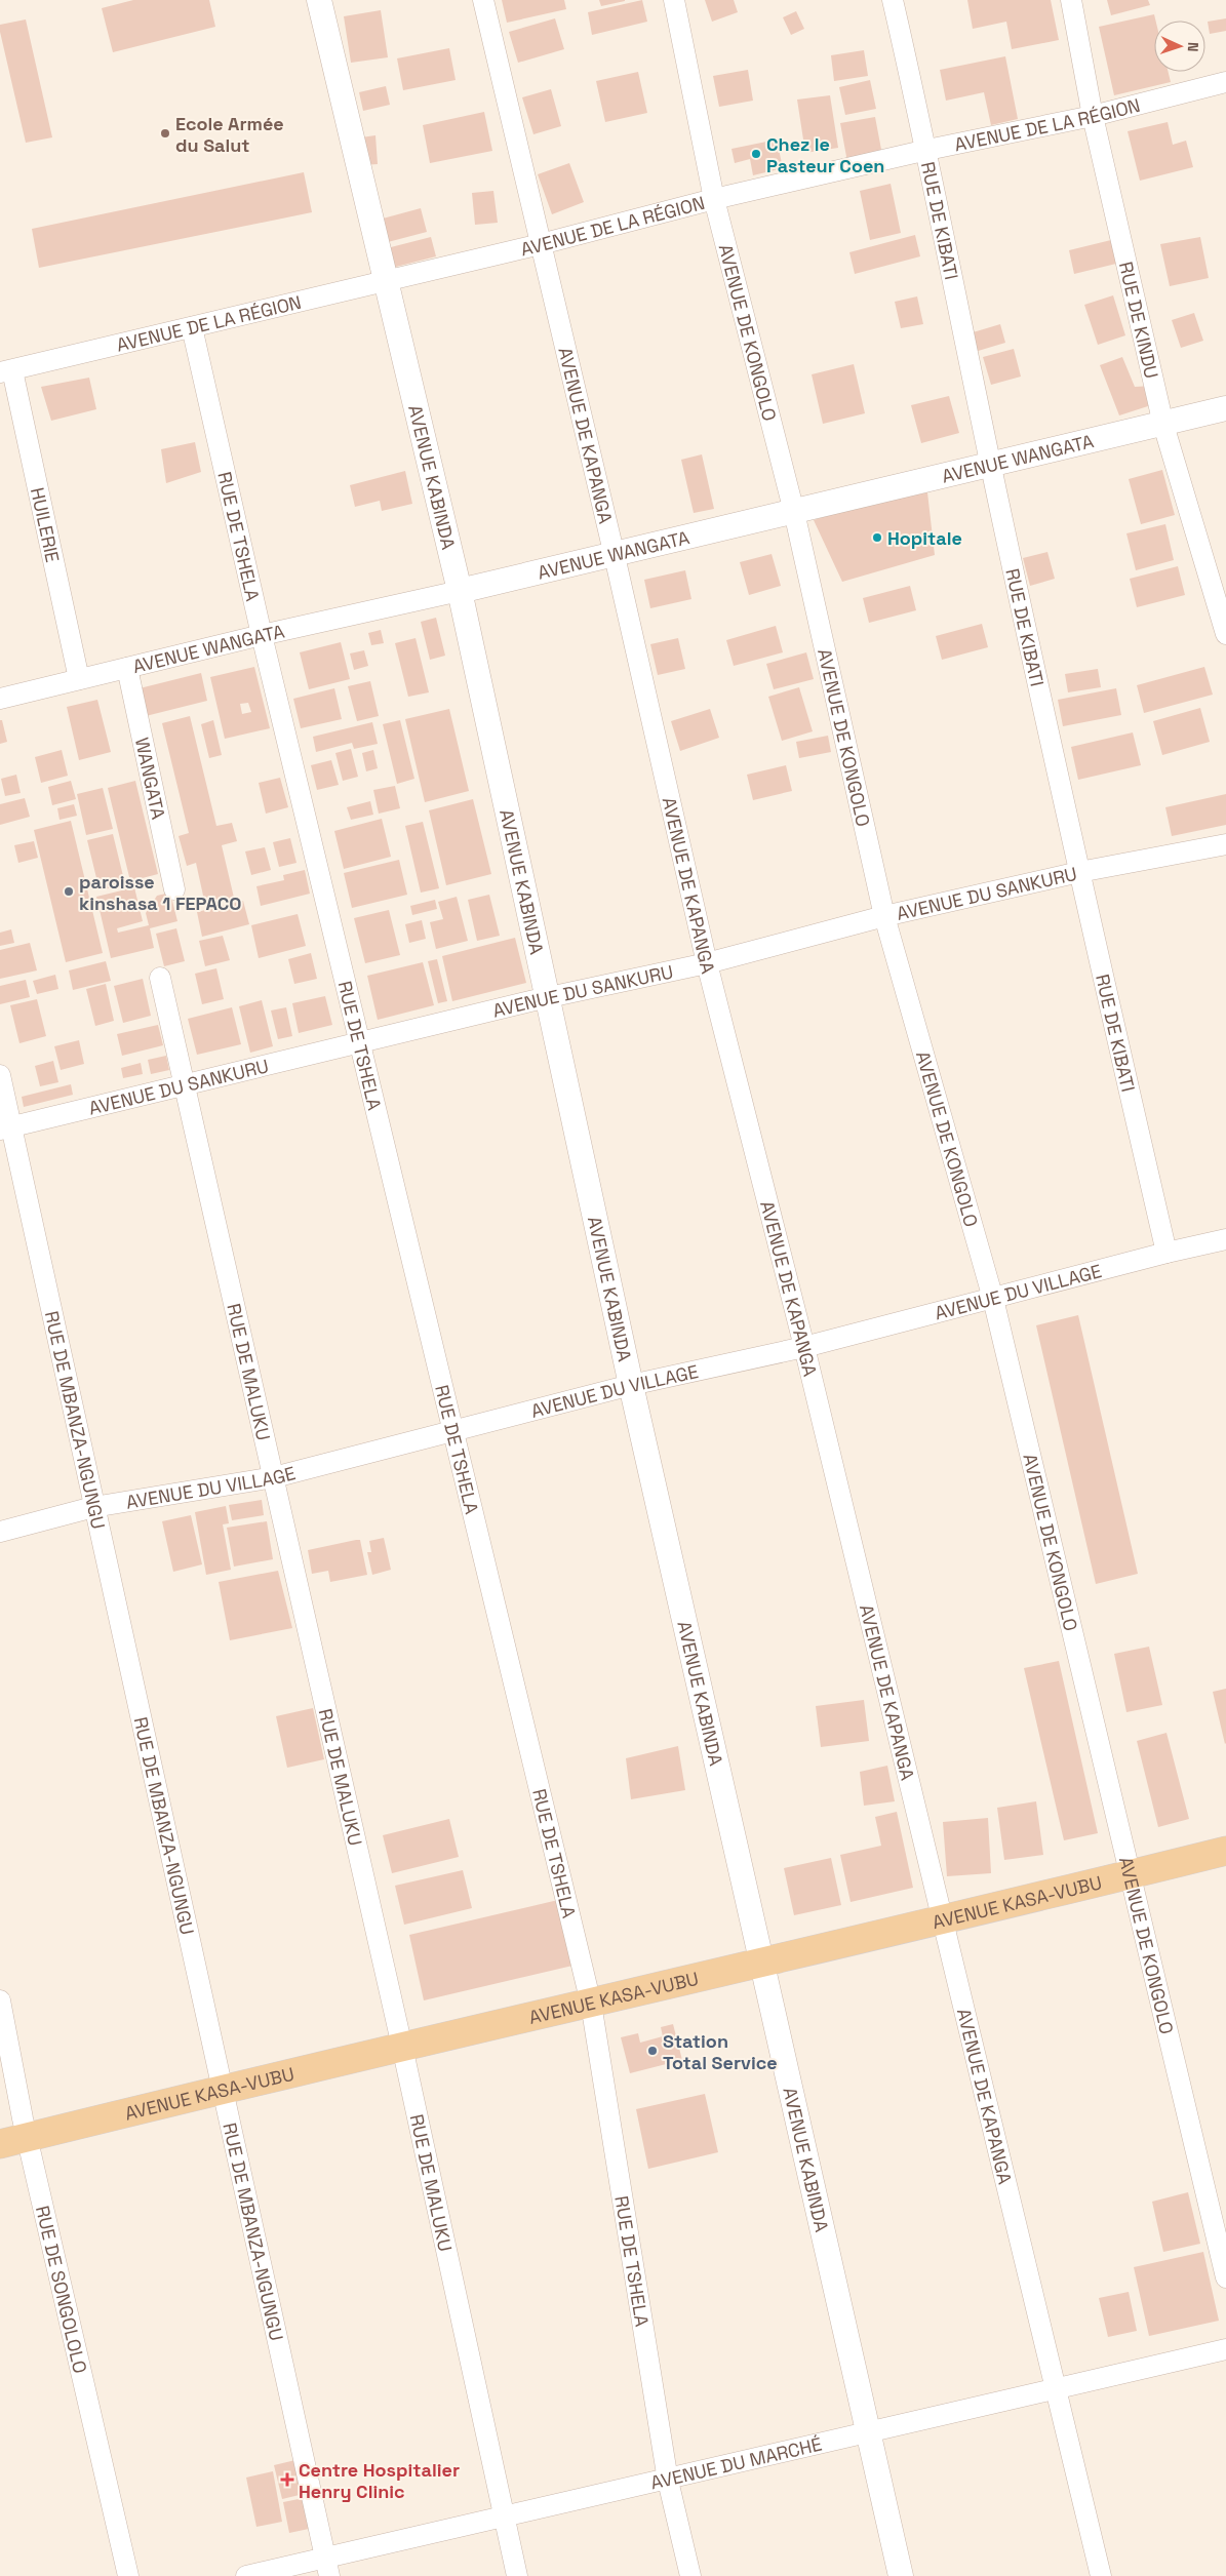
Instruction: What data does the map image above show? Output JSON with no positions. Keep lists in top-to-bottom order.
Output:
{
  "streets": {
    "main road": ["AVENUE KASA-VUBU"],
    "street": [
      "AVENUE DE LA RÉGION",
      "RUE DE KIBATI",
      "RUE DE KINDU",
      "AVENUE DE KONGOLO",
      "AVENUE DE KAPANGA",
      "AVENUE WANGATA",
      "AVENUE KABINDA",
      "HUILERIE",
      "RUE DE TSHELA",
      "WANGATA",
      "AVENUE DU SANKURU",
      "AVENUE DU VILLAGE",
      "RUE DE MALUKU",
      "RUE DE MBANZA-NGUNGU",
      "RUE DE SONGOLOLO",
      "AVENUE DU MARCHÉ"
    ]
  },
  "crossings": [
    ["AVENUE DE LA RÉGION", "RUE DE KIBATI"],
    ["AVENUE DE LA RÉGION", "RUE DE KINDU"],
    ["AVENUE DE LA RÉGION", "AVENUE DE KONGOLO"],
    ["AVENUE DE LA RÉGION", "AVENUE DE KAPANGA"],
    ["AVENUE DE LA RÉGION", "AVENUE KABINDA"],
    ["AVENUE DE LA RÉGION", "HUILERIE"],
    ["AVENUE DE LA RÉGION", "RUE DE TSHELA"],
    ["RUE DE KIBATI", "AVENUE WANGATA"],
    ["RUE DE KIBATI", "AVENUE DU SANKURU"],
    ["RUE DE KIBATI", "AVENUE DU VILLAGE"],
    ["RUE DE KINDU", "AVENUE WANGATA"],
    ["AVENUE DE KONGOLO", "AVENUE WANGATA"],
    ["AVENUE DE KONGOLO", "AVENUE DU SANKURU"],
    ["AVENUE DE KONGOLO", "AVENUE DU VILLAGE"],
    ["AVENUE DE KONGOLO", "AVENUE KASA-VUBU"],
    ["AVENUE DE KAPANGA", "AVENUE WANGATA"],
    ["AVENUE DE KAPANGA", "AVENUE DU SANKURU"],
    ["AVENUE DE KAPANGA", "AVENUE DU VILLAGE"],
    ["AVENUE DE KAPANGA", "AVENUE KASA-VUBU"],
    ["AVENUE DE KAPANGA", "AVENUE DU MARCHÉ"],
    ["AVENUE WANGATA", "AVENUE KABINDA"],
    ["AVENUE WANGATA", "HUILERIE"],
    ["AVENUE WANGATA", "RUE DE TSHELA"],
    ["AVENUE WANGATA", "WANGATA"],
    ["AVENUE KABINDA", "AVENUE DU SANKURU"],
    ["AVENUE KABINDA", "AVENUE DU VILLAGE"],
    ["AVENUE KABINDA", "AVENUE KASA-VUBU"],
    ["AVENUE KABINDA", "AVENUE DU MARCHÉ"],
    ["RUE DE TSHELA", "AVENUE DU SANKURU"],
    ["RUE DE TSHELA", "AVENUE DU VILLAGE"],
    ["RUE DE TSHELA", "AVENUE KASA-VUBU"],
    ["RUE DE TSHELA", "AVENUE DU MARCHÉ"],
    ["AVENUE DU SANKURU", "RUE DE MALUKU"],
    ["AVENUE DU SANKURU", "RUE DE MBANZA-NGUNGU"],
    ["AVENUE DU VILLAGE", "RUE DE MALUKU"],
    ["AVENUE DU VILLAGE", "RUE DE MBANZA-NGUNGU"],
    ["RUE DE MALUKU", "AVENUE KASA-VUBU"],
    ["RUE DE MALUKU", "AVENUE DU MARCHÉ"],
    ["RUE DE MBANZA-NGUNGU", "AVENUE KASA-VUBU"],
    ["RUE DE MBANZA-NGUNGU", "AVENUE DU MARCHÉ"],
    ["AVENUE KASA-VUBU", "RUE DE SONGOLOLO"]
  ],
  "places": {
    "other": [
      "Ecole Armée du Salut",
      "Chez le Pasteur Coen",
      "Hopitale",
      "paroisse kinshasa 1 FEPACO",
      "Station Total Service"
    ],
    "health": ["Centre Hospitalier Henry Clinic"]
  },
  "north": "right"
}
